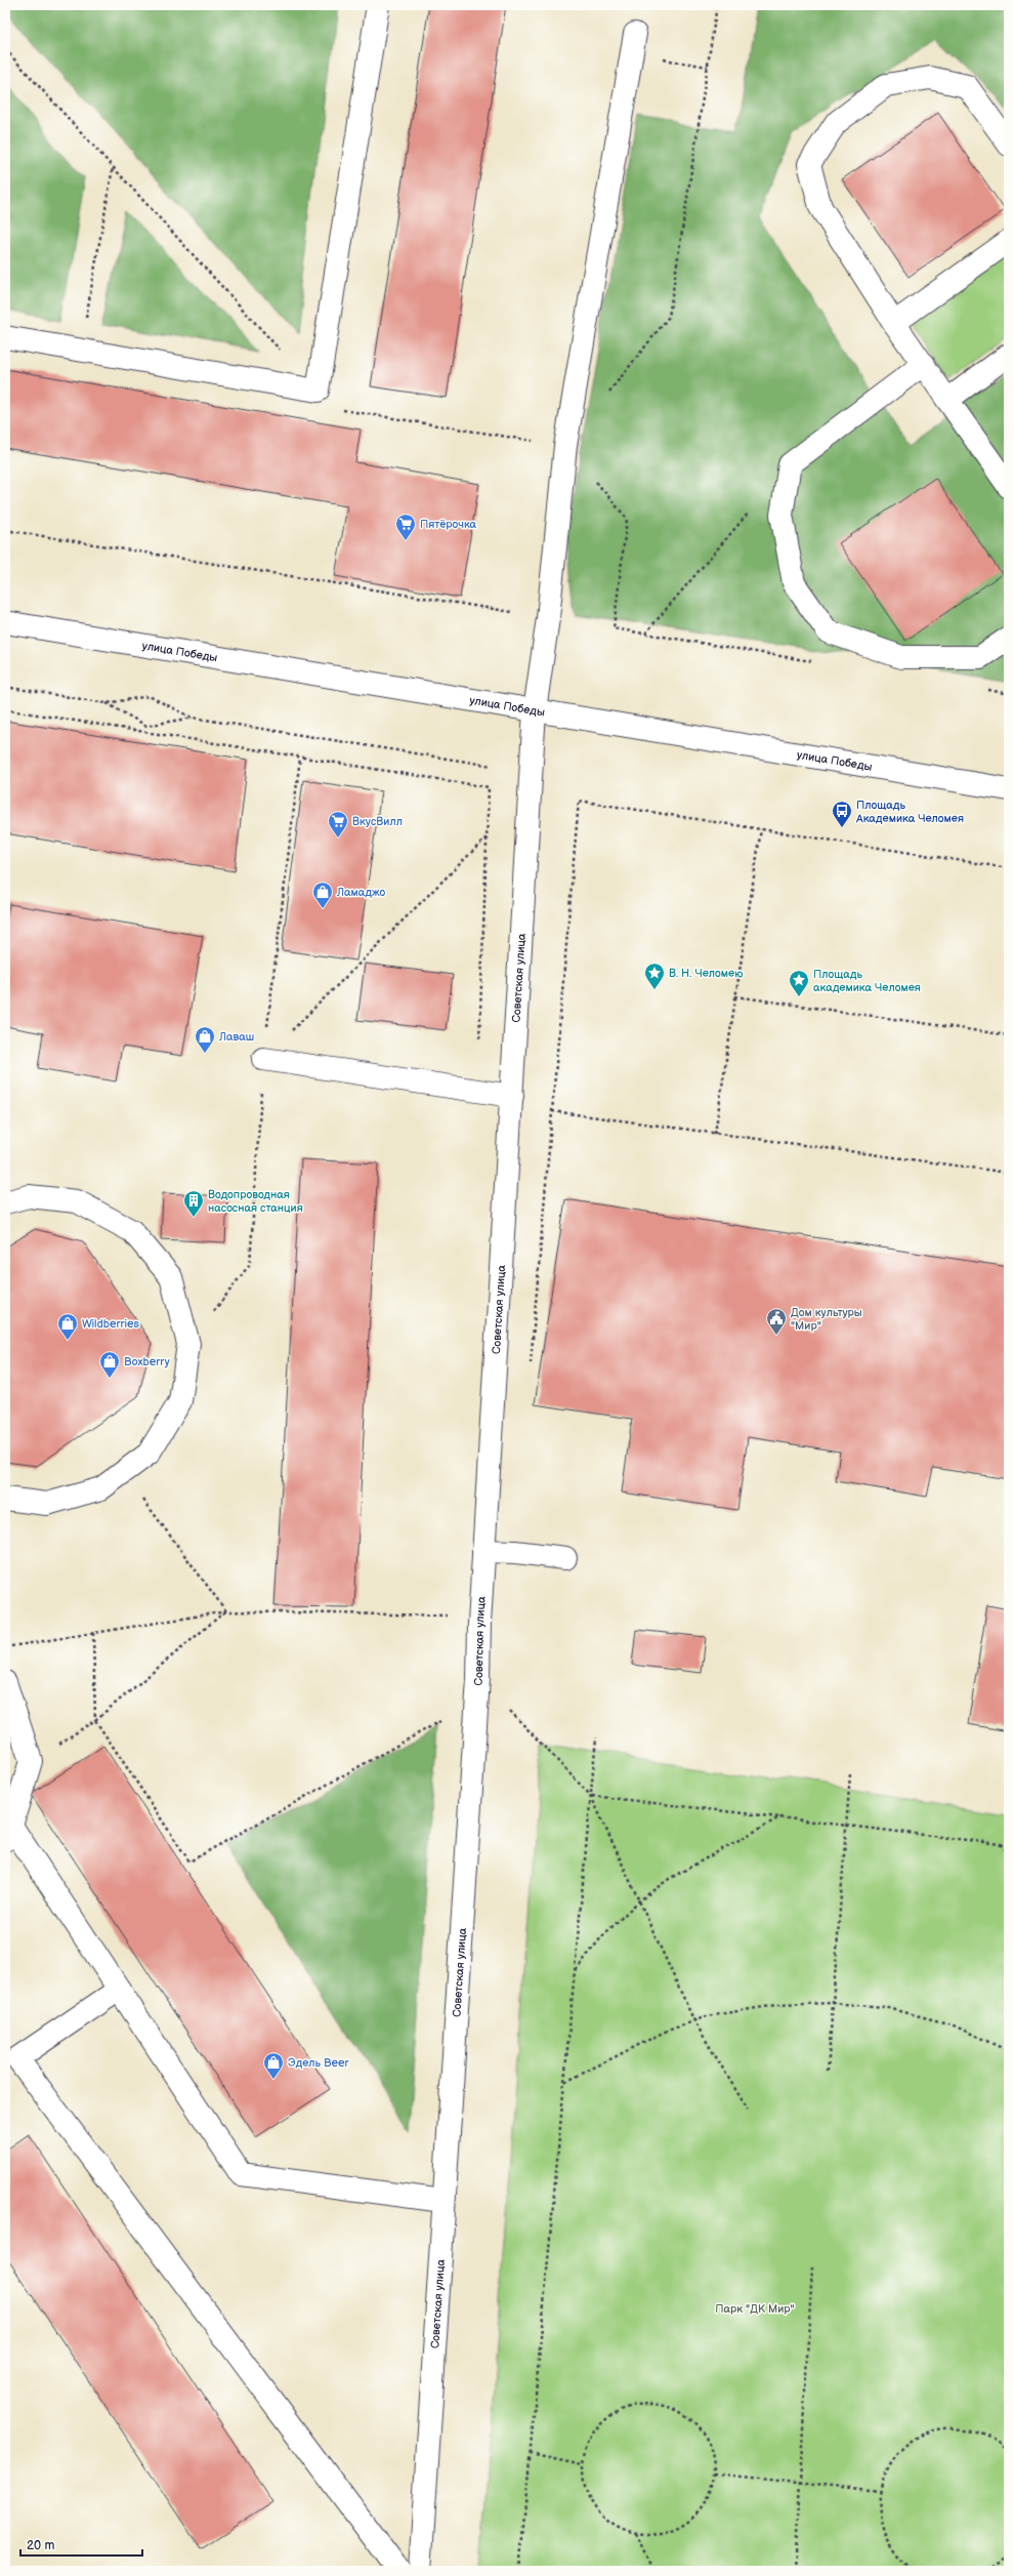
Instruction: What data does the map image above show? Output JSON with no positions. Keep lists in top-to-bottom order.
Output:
{
  "streets": {
    "street": ["улица Победы", "Советская улица"]
  },
  "crossings": [
    ["улица Победы", "Советская улица"]
  ],
  "parks": ["Парк \"ДК Мир\""],
  "places": {
    "supermarket": ["Пятёрочка", "ВкусВилл"],
    "bus stop": ["Площадь Академика Челомея"],
    "shop": [
      "Ламаджо",
      "Лаваш",
      "Wildberries",
      "Boxberry",
      "Эдель Beer"
    ],
    "place": ["В. Н. Челомею", "Площадь академика Челомея"],
    "building": ["Водопроводная насосная станция"],
    "public building": ["Дом культуры \"Мир\""]
  },
  "scale_bar": "20 m"
}
